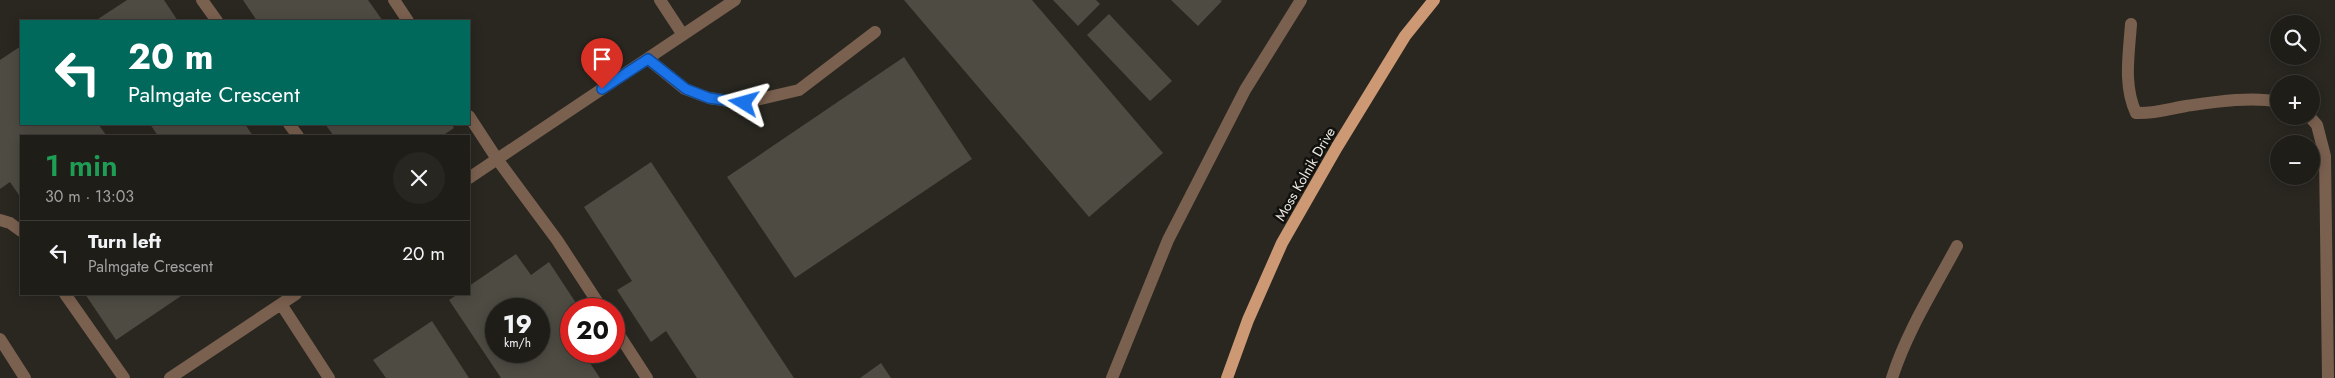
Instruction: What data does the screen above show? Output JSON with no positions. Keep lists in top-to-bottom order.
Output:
{
  "streets": {
    "main road": ["Moss Kolnik Drive"]
  },
  "page": {
    "map_buttons": ["+", "−"],
    "turn": ["20 m", "Palmgate Crescent"],
    "heading": ["1 min", "30 m · 13:03"],
    "list": [
      {
        "name": "Turn left",
        "note": "Palmgate Crescent",
        "value": "20 m"
      }
    ],
    "speed": "19 km/h",
    "limit": "20"
  }
}
